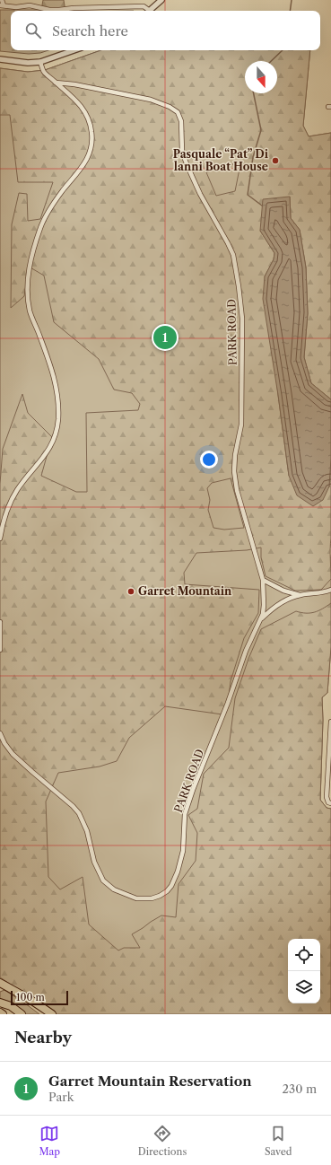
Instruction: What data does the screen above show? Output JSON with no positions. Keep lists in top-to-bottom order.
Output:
{
  "streets": {
    "street": ["PARK ROAD"]
  },
  "places": ["Pasquale “Pat” Di lanni Boat House", "Garret Mountain"],
  "scale_bar": "100 m",
  "north": "bottom",
  "page": {
    "search": "Search here",
    "pins": "1",
    "scale": "100 m",
    "heading": "Nearby",
    "list": [
      {
        "mark": "1",
        "name": "Garret Mountain Reservation",
        "note": "Park",
        "value": "230 m"
      }
    ],
    "nav": ["Map", "Directions", "Saved"]
  }
}
